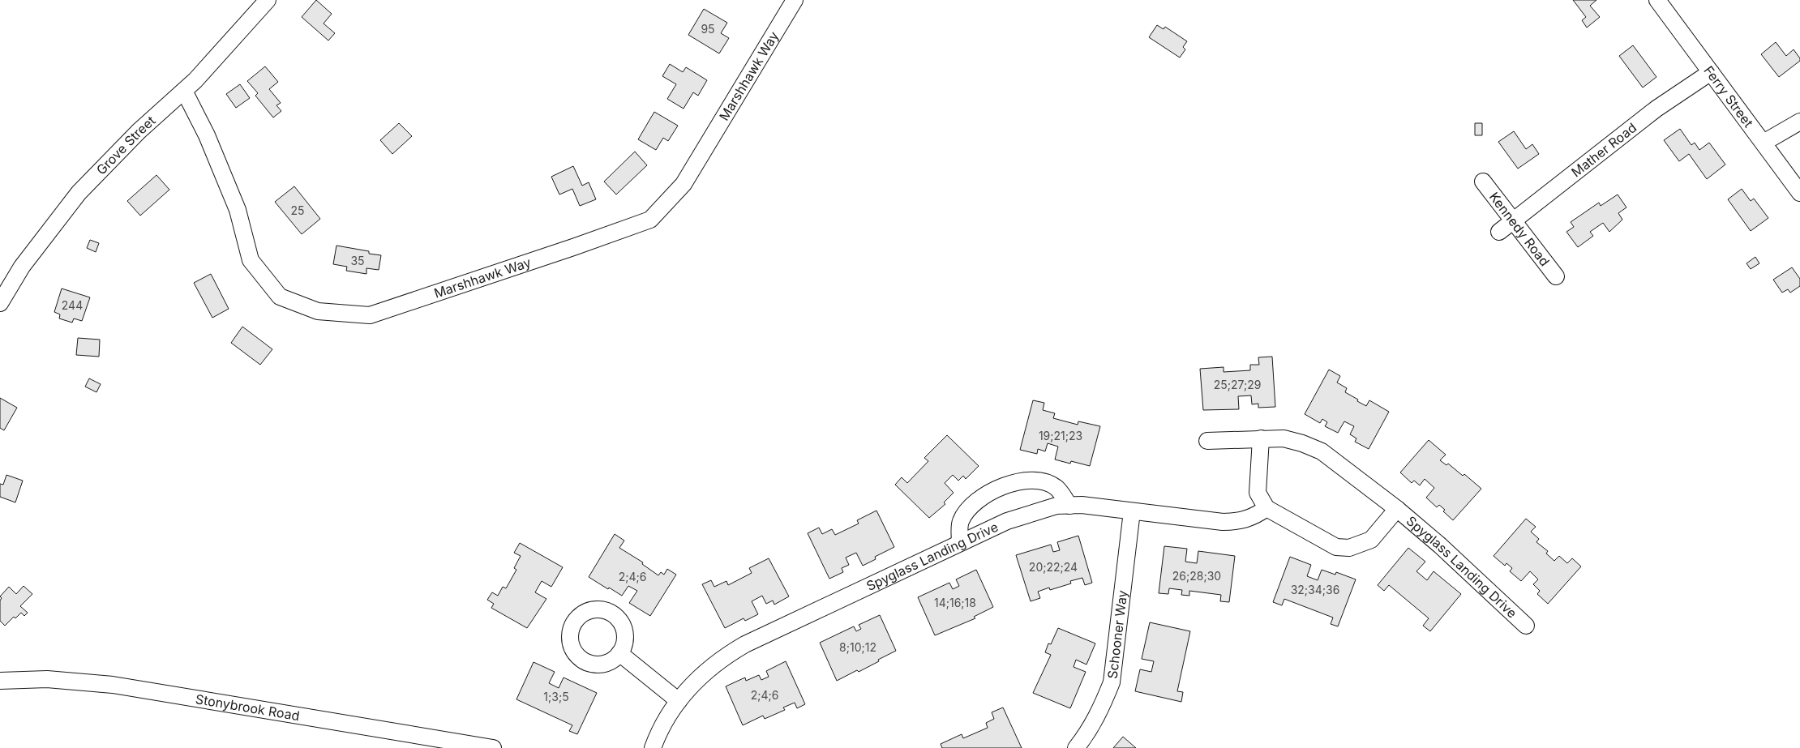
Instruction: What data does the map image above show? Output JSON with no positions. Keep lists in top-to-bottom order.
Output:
{
  "streets": {
    "street": [
      "Marshhawk Way",
      "Ferry Street",
      "Grove Street",
      "Mather Road",
      "Kennedy Road",
      "Spyglass Landing Drive",
      "Schooner Way",
      "Stonybrook Road"
    ]
  },
  "crossings": [
    ["Marshhawk Way", "Grove Street"],
    ["Ferry Street", "Mather Road"],
    ["Mather Road", "Kennedy Road"],
    ["Spyglass Landing Drive", "Schooner Way"]
  ],
  "house_numbers": [
    "95",
    "25",
    "35",
    "244",
    "25;27;29",
    "19;21;23",
    "20;22;24",
    "26;28;30",
    "2;4;6",
    "32;34;36",
    "14;16;18",
    "8;10;12",
    "2;4;6",
    "1;3;5"
  ]
}
